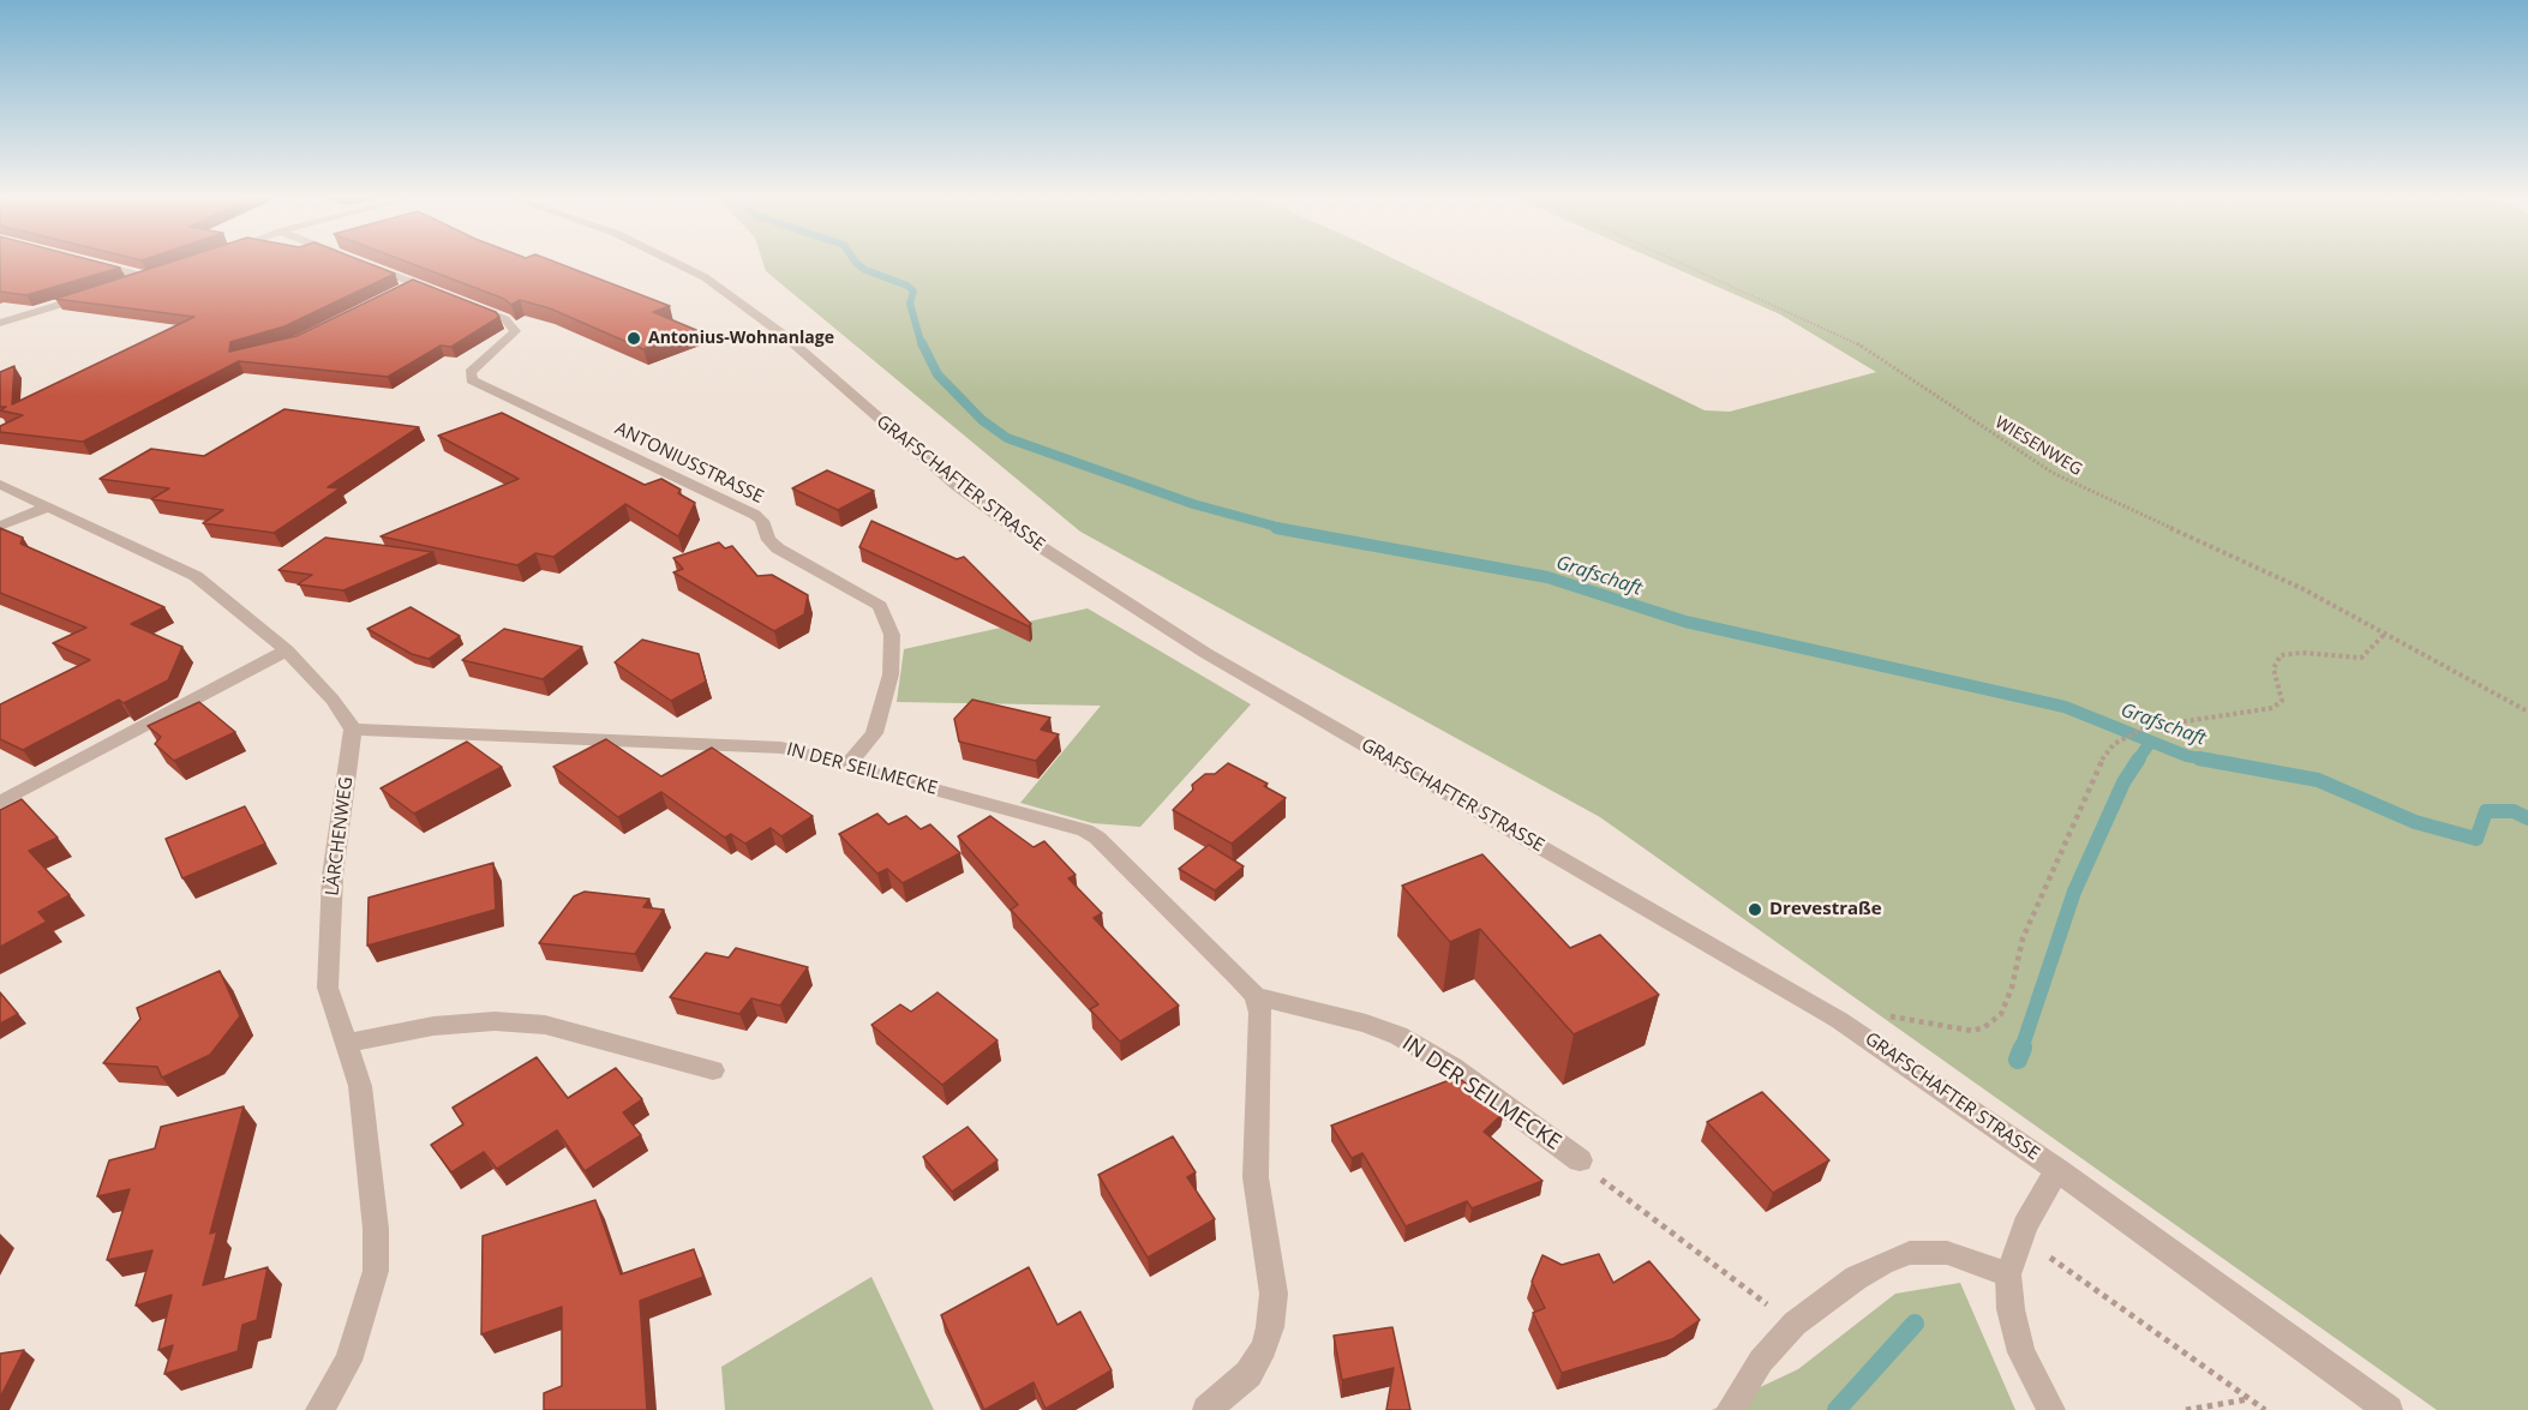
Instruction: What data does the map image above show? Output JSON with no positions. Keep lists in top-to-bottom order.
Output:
{
  "streets": {
    "street": [
      "ANTONIUSSTRASSE",
      "GRAFSCHAFTER STRASSE",
      "IN DER SEILMECKE",
      "LÄRCHENWEG"
    ],
    "path": ["WIESENWEG"]
  },
  "crossings": [
    ["ANTONIUSSTRASSE", "IN DER SEILMECKE"],
    ["IN DER SEILMECKE", "LÄRCHENWEG"]
  ],
  "water": ["Grafschaft"],
  "places": ["Antonius-Wohnanlage", "Drevestraße"]
}
